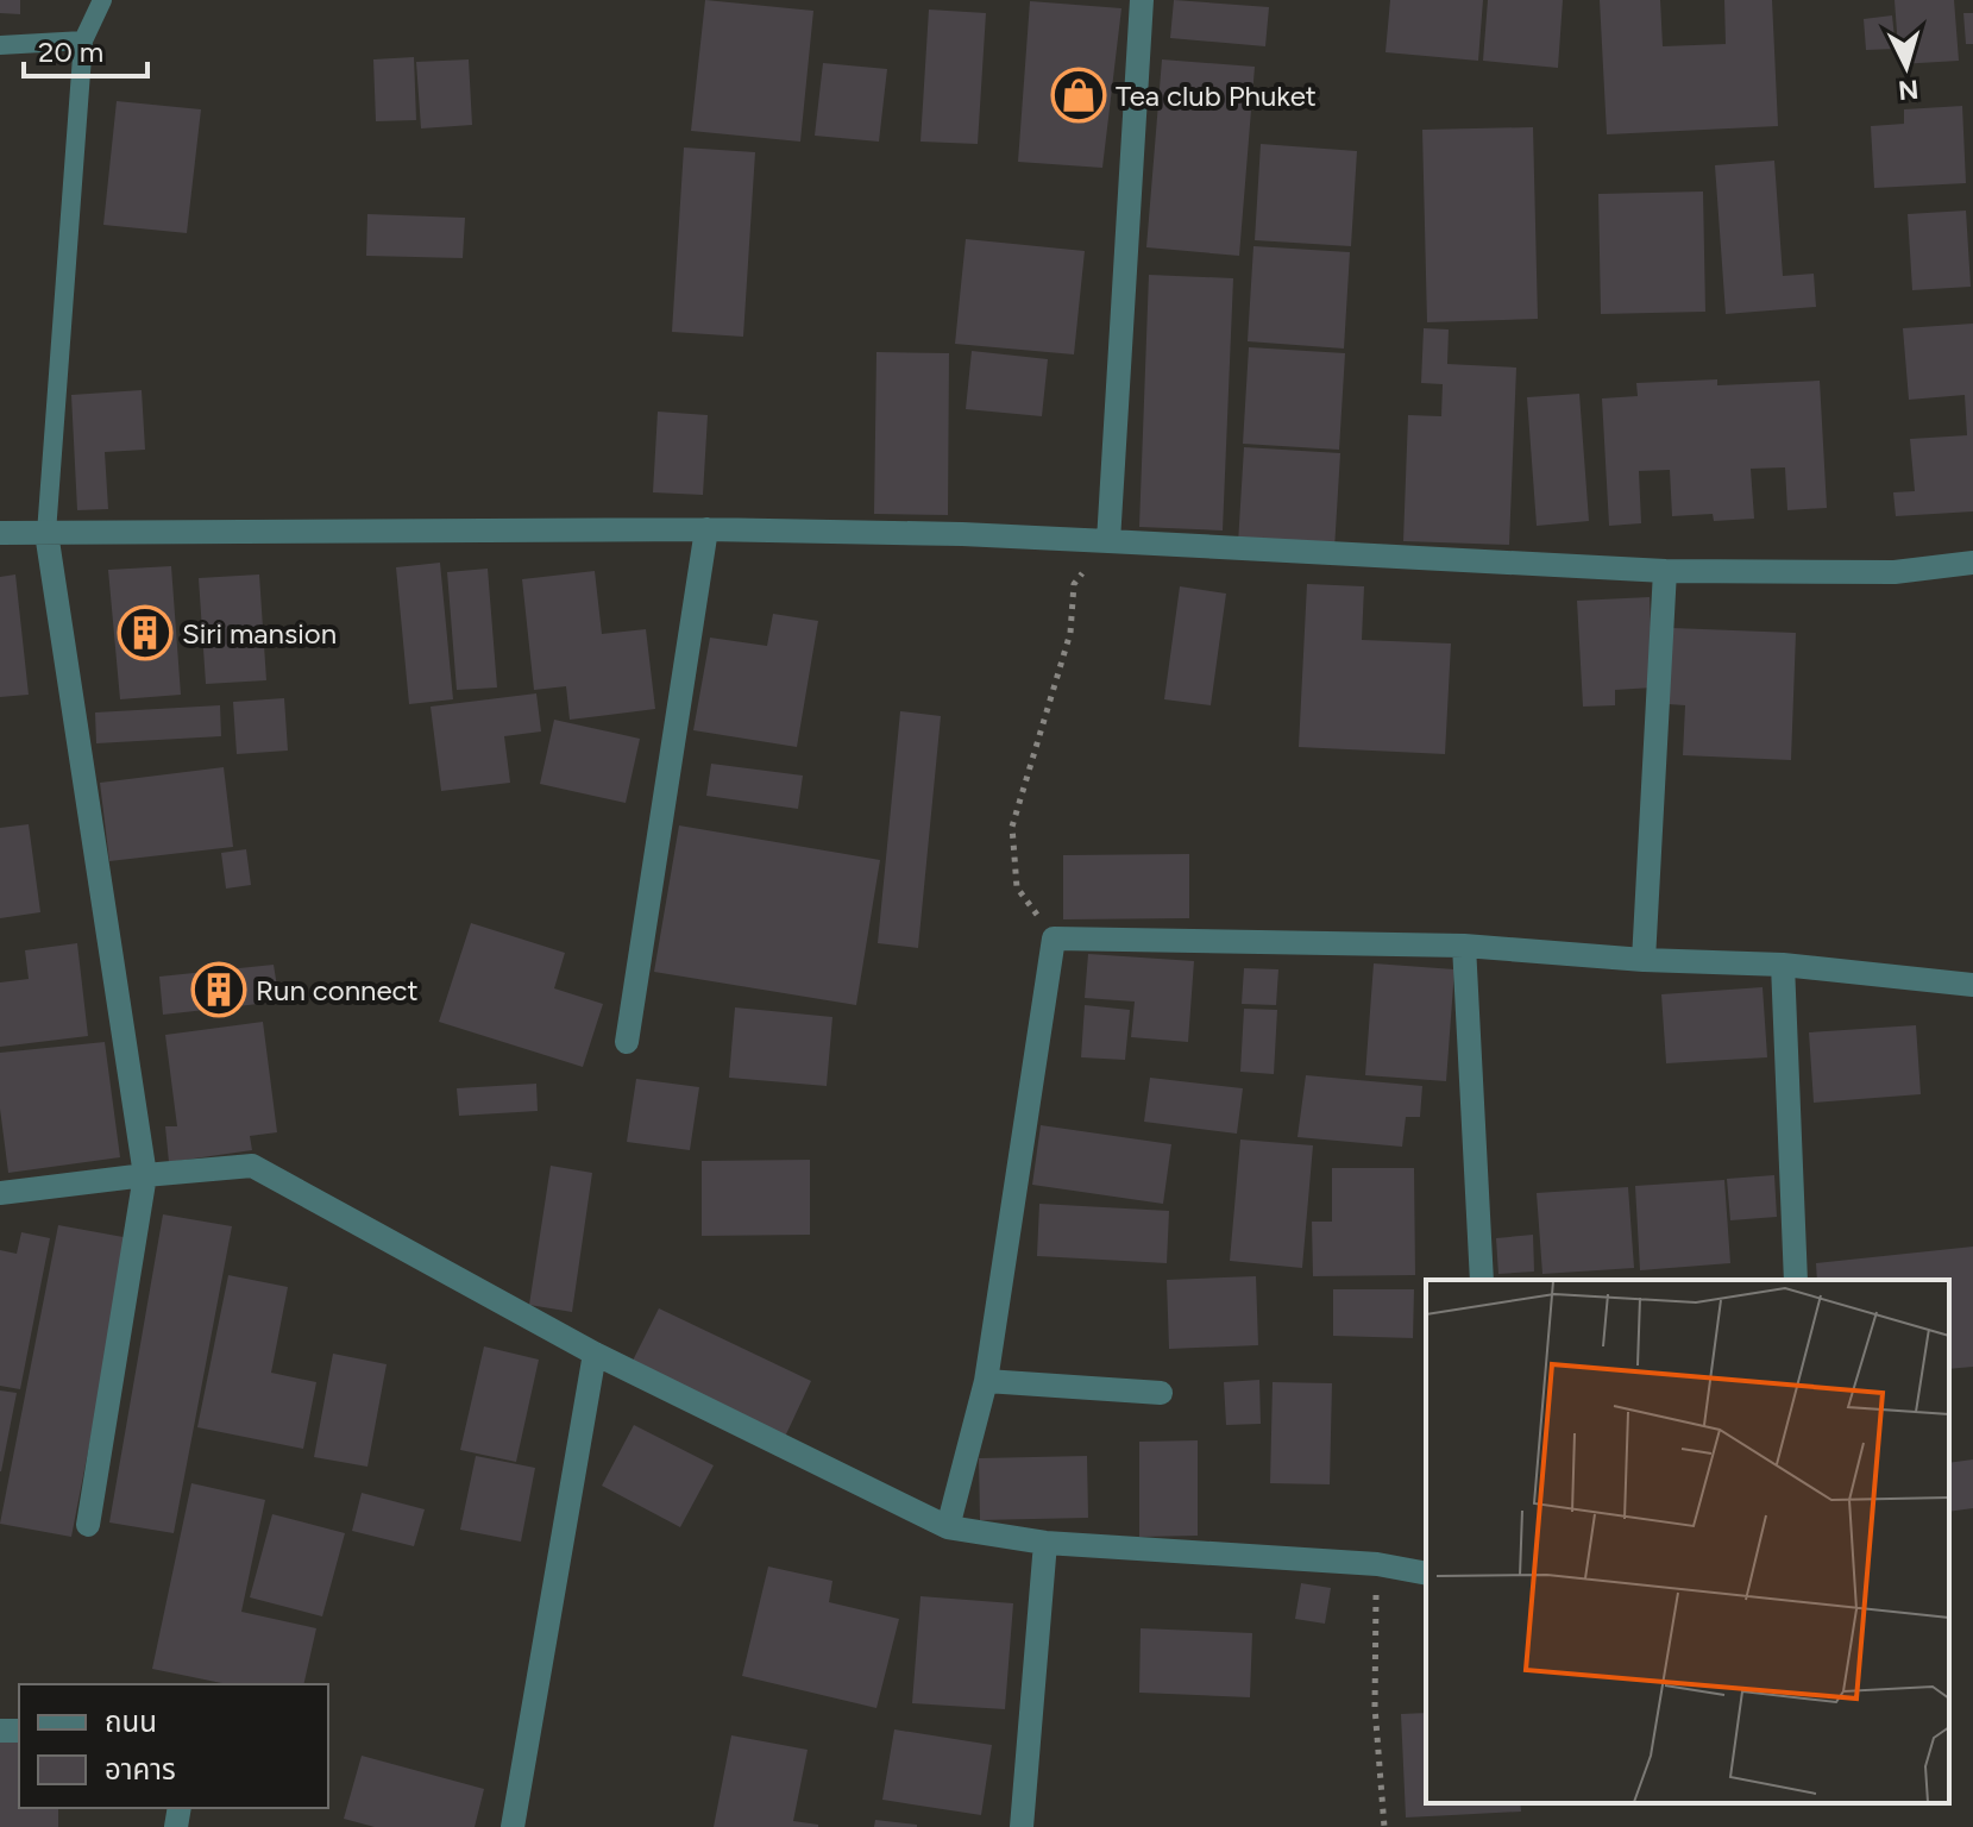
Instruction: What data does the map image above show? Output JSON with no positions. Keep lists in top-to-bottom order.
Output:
{
  "places": {
    "shop": ["Tea club Phuket"],
    "building": ["Siri mansion", "Run connect"]
  },
  "legend": ["ถนน", "อาคาร"],
  "scale_bar": "20 m",
  "north": "bottom"
}
